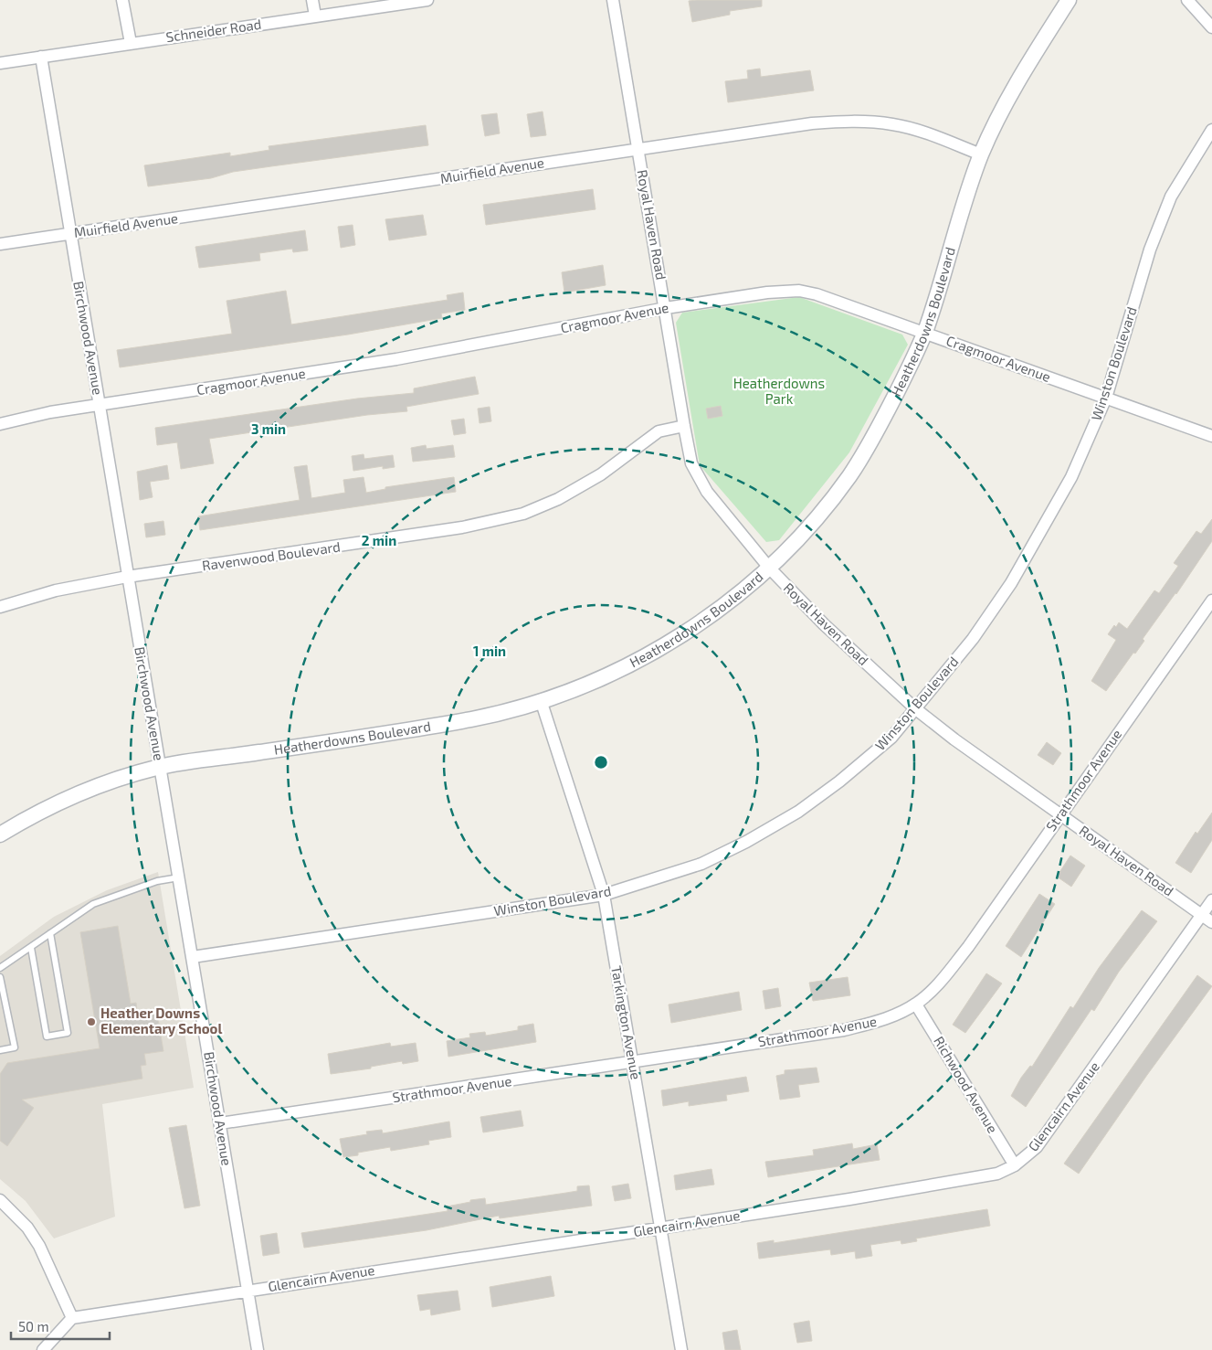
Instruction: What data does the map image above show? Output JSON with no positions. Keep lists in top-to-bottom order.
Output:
{
  "streets": {
    "street": [
      "Schneider Road",
      "Muirfield Avenue",
      "Royal Haven Road",
      "Cragmoor Avenue",
      "Heatherdowns Boulevard",
      "Birchwood Avenue",
      "Winston Boulevard",
      "Ravenwood Boulevard",
      "Strathmoor Avenue",
      "Tarkington Avenue",
      "Richwood Avenue",
      "Glencairn Avenue"
    ]
  },
  "crossings": [
    ["Schneider Road", "Birchwood Avenue"],
    ["Muirfield Avenue", "Royal Haven Road"],
    ["Muirfield Avenue", "Heatherdowns Boulevard"],
    ["Muirfield Avenue", "Birchwood Avenue"],
    ["Royal Haven Road", "Cragmoor Avenue"],
    ["Royal Haven Road", "Heatherdowns Boulevard"],
    ["Royal Haven Road", "Winston Boulevard"],
    ["Royal Haven Road", "Ravenwood Boulevard"],
    ["Royal Haven Road", "Strathmoor Avenue"],
    ["Royal Haven Road", "Glencairn Avenue"],
    ["Cragmoor Avenue", "Heatherdowns Boulevard"],
    ["Cragmoor Avenue", "Birchwood Avenue"],
    ["Cragmoor Avenue", "Winston Boulevard"],
    ["Heatherdowns Boulevard", "Birchwood Avenue"],
    ["Heatherdowns Boulevard", "Tarkington Avenue"],
    ["Birchwood Avenue", "Winston Boulevard"],
    ["Birchwood Avenue", "Ravenwood Boulevard"],
    ["Birchwood Avenue", "Strathmoor Avenue"],
    ["Birchwood Avenue", "Glencairn Avenue"],
    ["Winston Boulevard", "Tarkington Avenue"],
    ["Strathmoor Avenue", "Tarkington Avenue"],
    ["Strathmoor Avenue", "Richwood Avenue"],
    ["Tarkington Avenue", "Glencairn Avenue"],
    ["Richwood Avenue", "Glencairn Avenue"]
  ],
  "parks": ["Heatherdowns Park"],
  "places": ["Heather Downs Elementary School"],
  "scale_bar": "50 m",
  "rings": ["3 min", "2 min", "1 min"]
}
